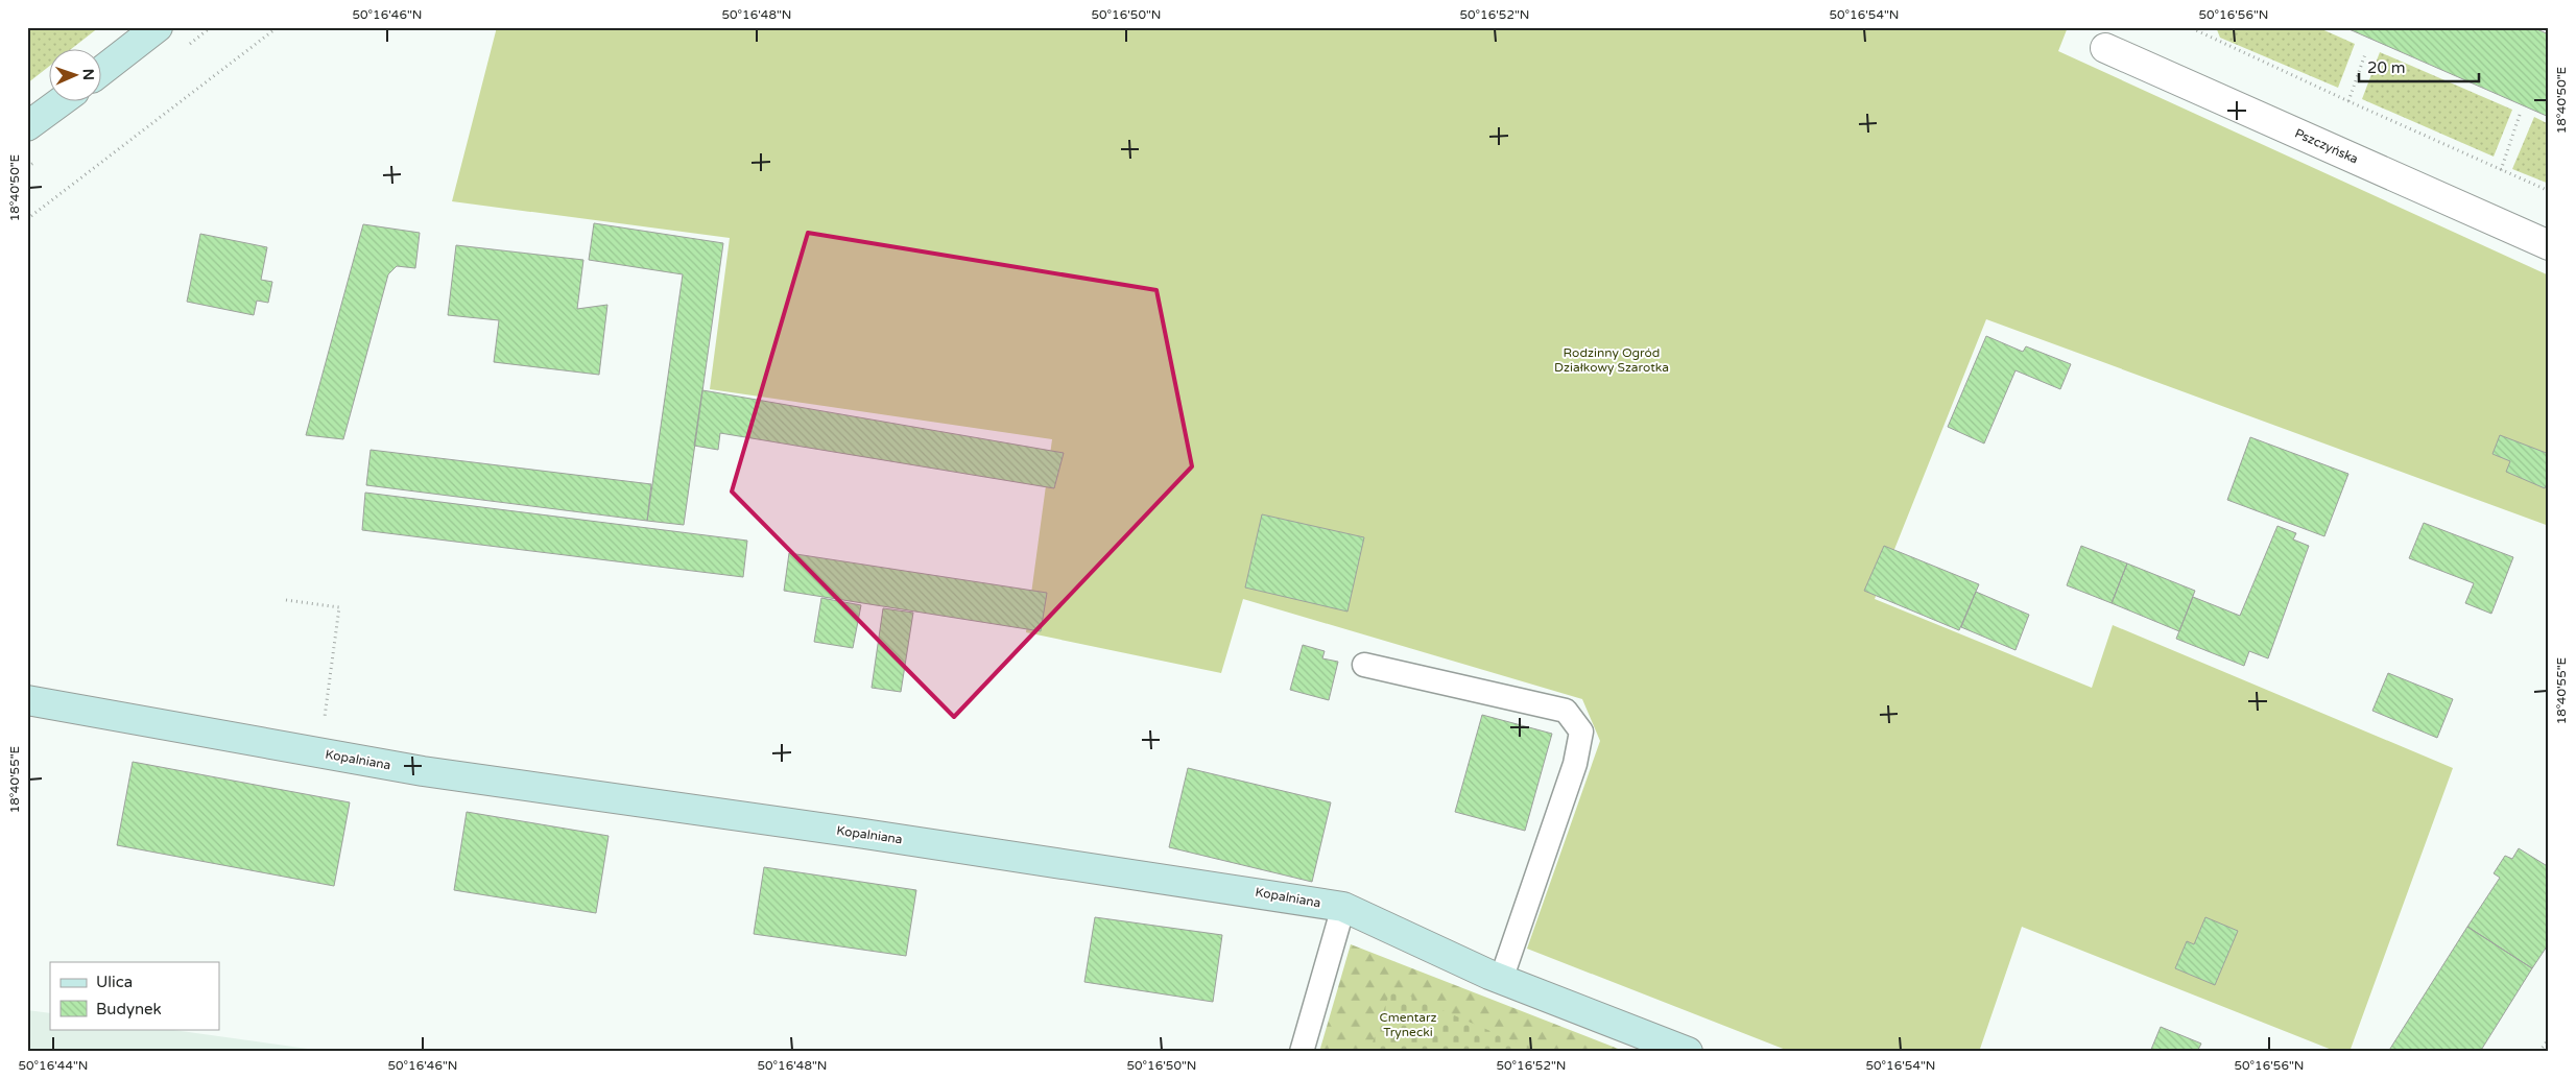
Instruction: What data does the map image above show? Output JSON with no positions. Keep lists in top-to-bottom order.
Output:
{
  "streets": {
    "street": ["Pszczyńska", "Kopalniana"]
  },
  "parks": ["Rodzinny Ogród Działkowy Szarotka", "Cmentarz Trynecki"],
  "legend": ["Ulica", "Budynek"],
  "scale_bar": "20 m",
  "north": "right",
  "coordinates": [
    "50°16'46\"N",
    "50°16'48\"N",
    "50°16'50\"N",
    "50°16'52\"N",
    "50°16'54\"N",
    "50°16'56\"N",
    "18°40'50\"E",
    "18°40'55\"E",
    "50°16'44\"N"
  ]
}
